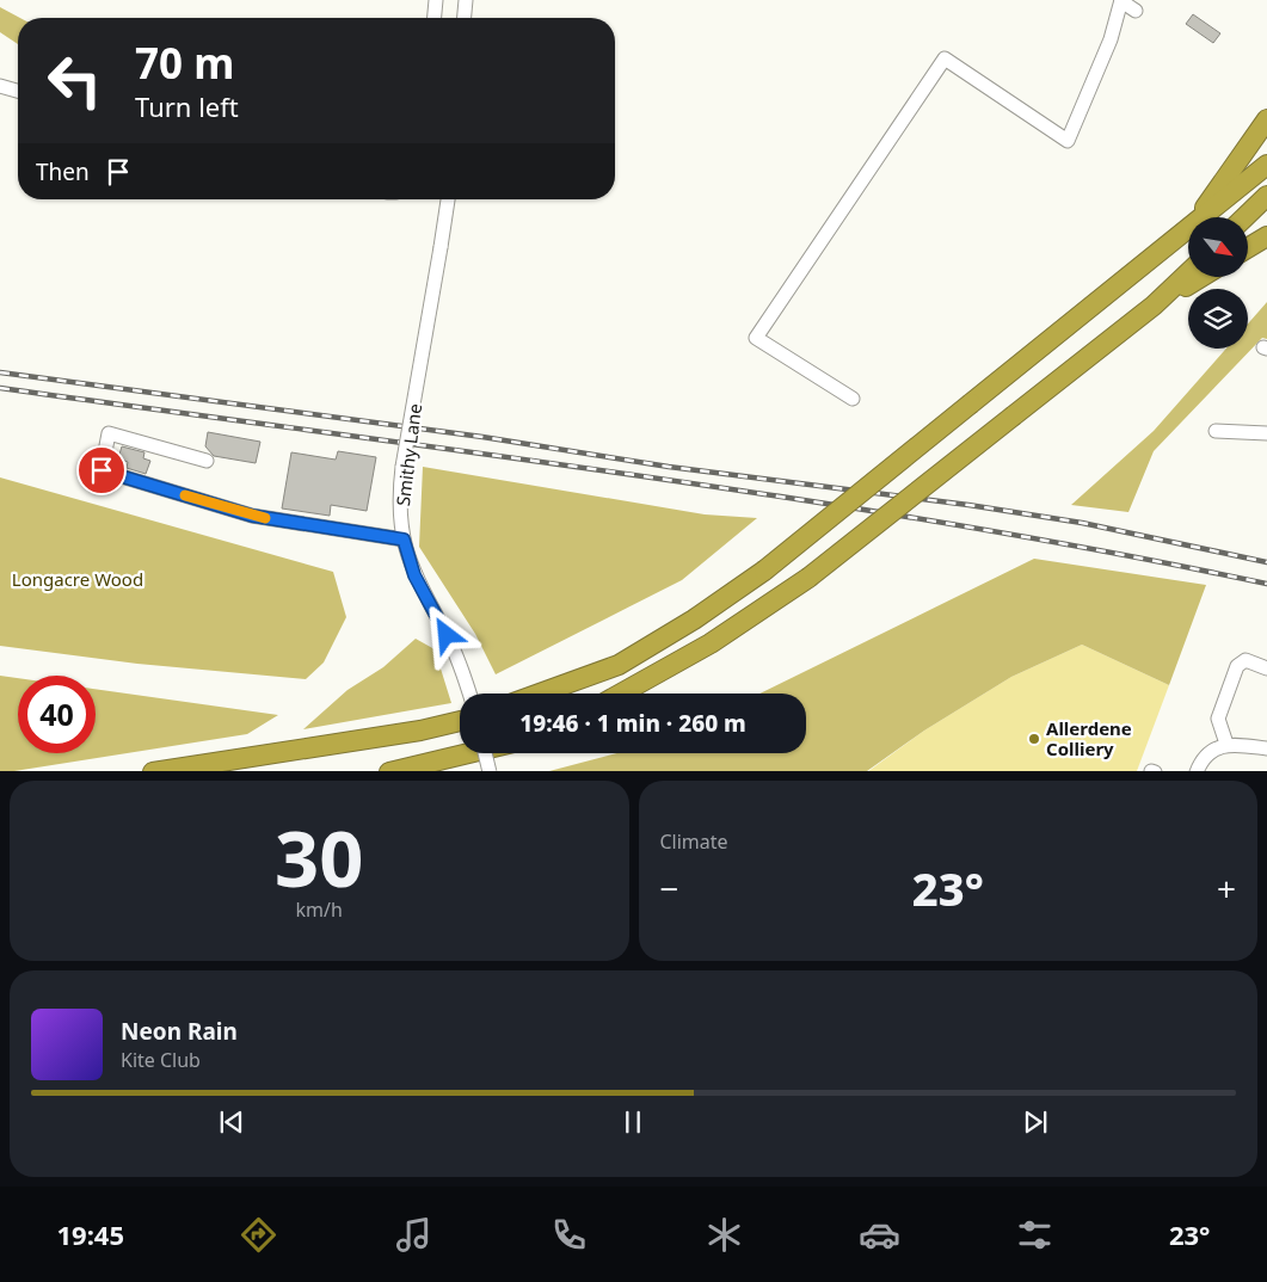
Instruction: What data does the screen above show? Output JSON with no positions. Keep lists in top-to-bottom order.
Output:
{
  "streets": {
    "street": ["Smithy Lane"]
  },
  "parks": ["Longacre Wood"],
  "places": ["Allerdene Colliery"],
  "north": "bottom right",
  "page": {
    "turn": ["70 m", "Turn left"],
    "then": "Then",
    "limit": "40",
    "trip": "19:46 · 1 min · 260 m",
    "tile": [
      ["30", "km/h"],
      "Climate"
    ],
    "heat": ["−", "23°", "+"],
    "song": ["Neon Rain", "Kite Club"],
    "tabs": ["19:45", "23°"]
  }
}
